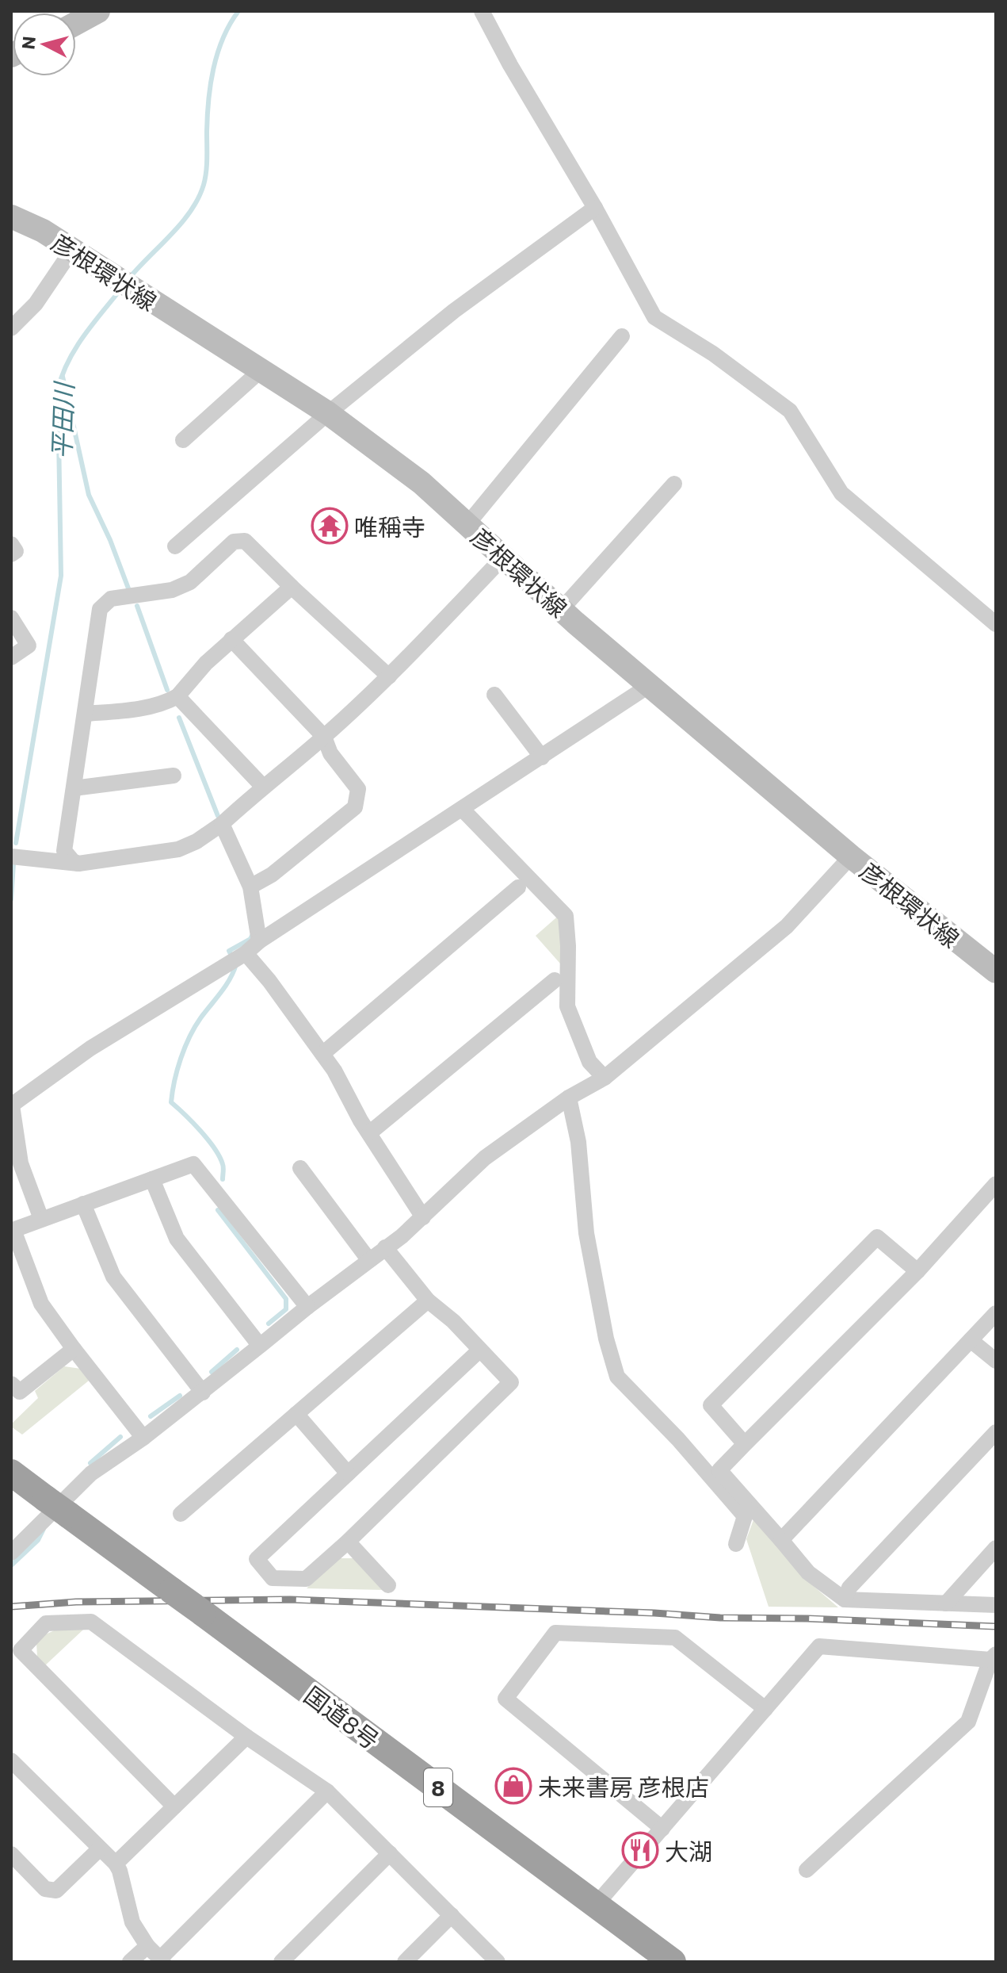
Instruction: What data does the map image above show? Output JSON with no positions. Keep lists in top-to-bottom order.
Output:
{
  "streets": {
    "highway": ["国道8号", "8"],
    "main road": ["彦根環状線"]
  },
  "water": ["平田川"],
  "places": {
    "temple": ["唯稱寺"],
    "shop": ["未来書房 彦根店"],
    "restaurant": ["大湖"]
  },
  "north": "left"
}
